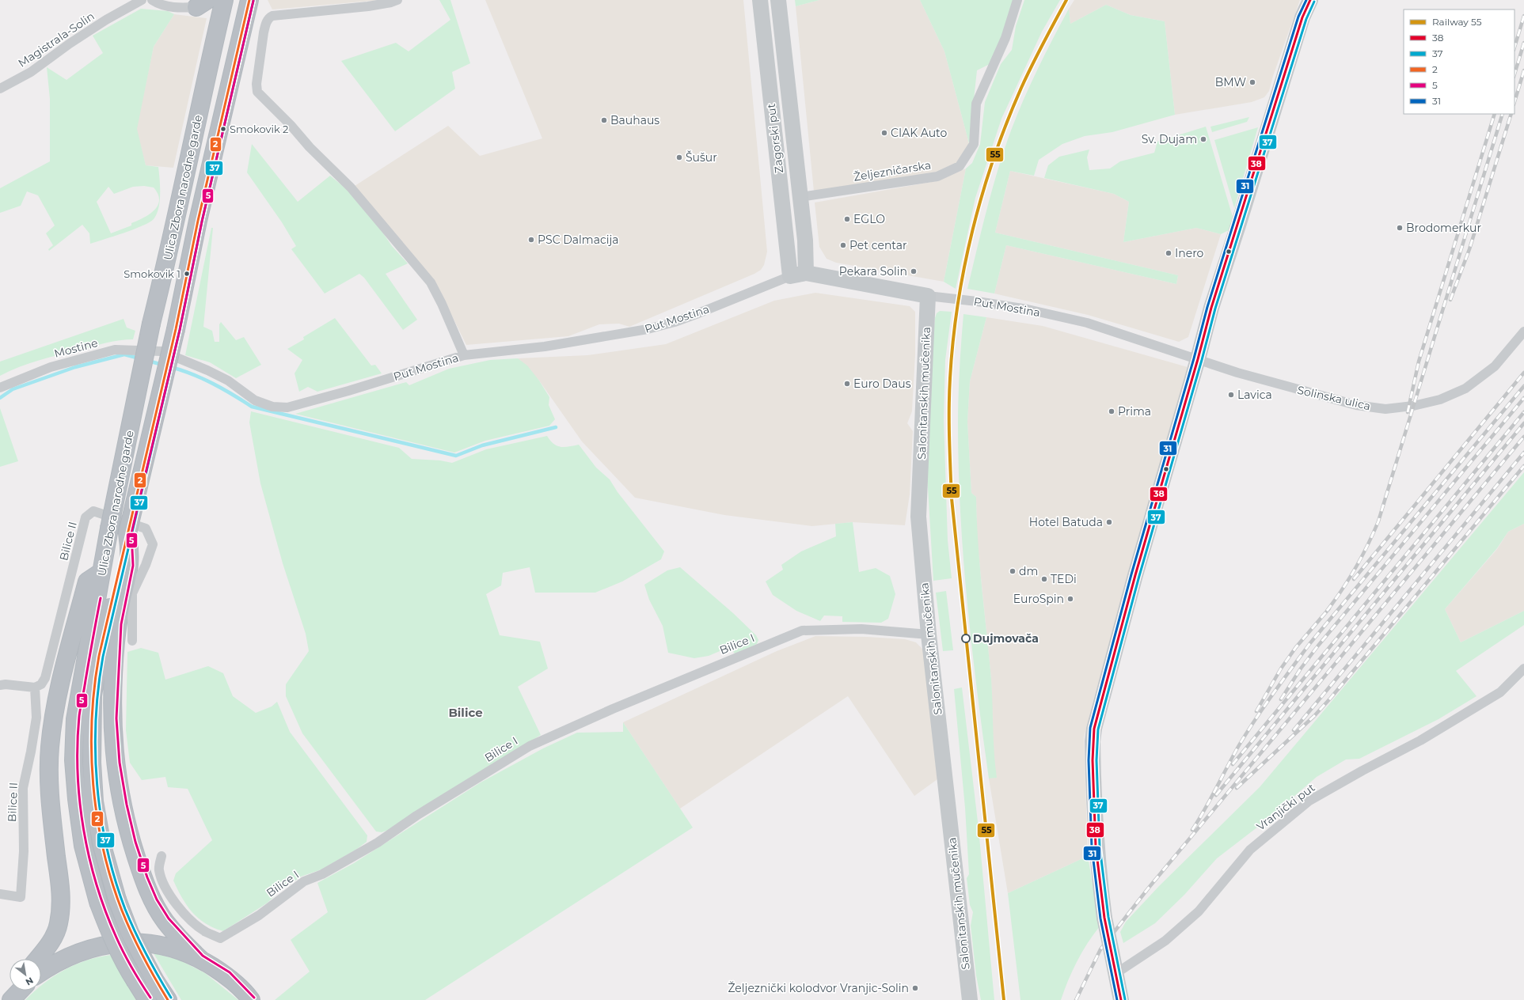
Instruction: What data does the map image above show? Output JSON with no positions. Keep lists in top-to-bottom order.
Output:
{
  "streets": {
    "highway": ["Ulica Zbora narodne garde"],
    "main road": ["Zagorski put", "Put Mostina", "Salonitanskih mučenika"],
    "street": [
      "Magistrala-Solin",
      "Željezničarska",
      "Mostine",
      "Solinska ulica",
      "Bilice II",
      "Bilice I",
      "Vranjički put"
    ]
  },
  "crossings": [
    ["Zagorski put", "Željezničarska"],
    ["Zagorski put", "Put Mostina"],
    ["Put Mostina", "Mostine"],
    ["Put Mostina", "Salonitanskih mučenika"],
    ["Put Mostina", "Solinska ulica"],
    ["Salonitanskih mučenika", "Bilice I"]
  ],
  "districts": ["Bilice"],
  "places": [
    "BMW",
    "Bauhaus",
    "Smokovik 2",
    "CIAK Auto",
    "Sv. Dujam",
    "Šušur",
    "EGLO",
    "Brodomerkur",
    "PSC Dalmacija",
    "Pet centar",
    "Inero",
    "Pekara Solin",
    "Smokovik 1",
    "Euro Daus",
    "Lavica",
    "Prima",
    "Hotel Batuda",
    "dm",
    "TEDi",
    "EuroSpin",
    "Dujmovača",
    "Željeznički kolodvor Vranjic-Solin"
  ],
  "lines": [
    "rail line 55",
    "transit line 38",
    "transit line 2",
    "transit line 31",
    "transit line 37",
    "transit line 5"
  ],
  "legend": [
    "Railway 55",
    "38",
    "37",
    "2",
    "5",
    "31"
  ],
  "north": "bottom right"
}
